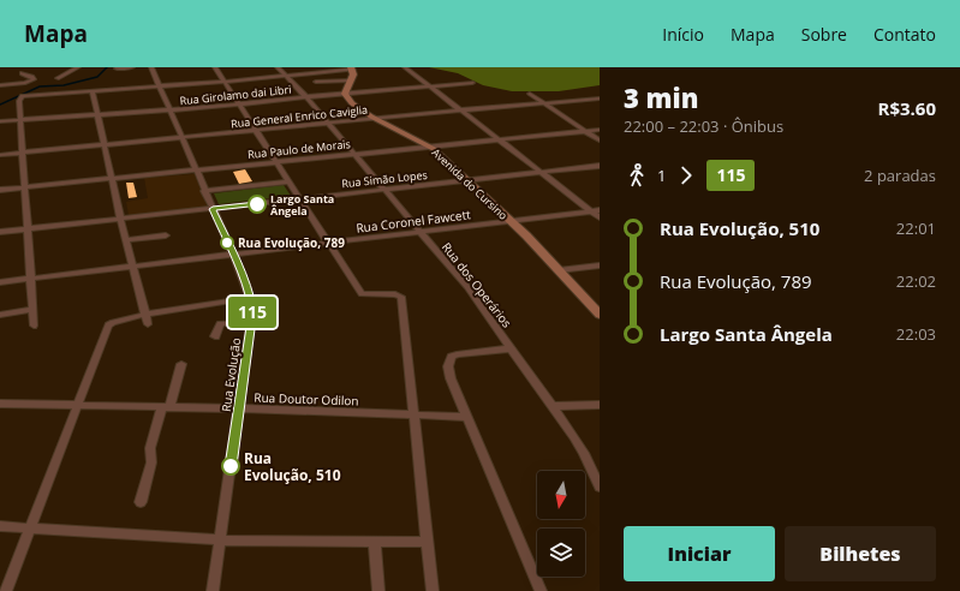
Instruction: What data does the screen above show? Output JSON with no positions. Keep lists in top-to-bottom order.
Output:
{
  "streets": {
    "main road": ["Avenida do Cursino"],
    "street": [
      "Rua Girolamo dai Libri",
      "Rua General Enrico Caviglia",
      "Rua Paulo de Morais",
      "Rua Simão Lopes",
      "Rua Coronel Fawcett",
      "Rua dos Operários",
      "Rua Evolução",
      "Rua Doutor Odilon"
    ]
  },
  "crossings": [
    ["Rua Girolamo dai Libri", "Avenida do Cursino"],
    ["Rua Girolamo dai Libri", "Rua dos Operários"],
    ["Rua Girolamo dai Libri", "Rua Evolução"],
    ["Rua General Enrico Caviglia", "Avenida do Cursino"],
    ["Rua General Enrico Caviglia", "Rua dos Operários"],
    ["Rua General Enrico Caviglia", "Rua Evolução"],
    ["Rua Paulo de Morais", "Avenida do Cursino"],
    ["Rua Paulo de Morais", "Rua dos Operários"],
    ["Rua Paulo de Morais", "Rua Evolução"],
    ["Rua Simão Lopes", "Avenida do Cursino"],
    ["Rua Simão Lopes", "Rua dos Operários"],
    ["Rua Simão Lopes", "Rua Evolução"],
    ["Avenida do Cursino", "Rua Coronel Fawcett"],
    ["Rua Coronel Fawcett", "Rua dos Operários"],
    ["Rua Coronel Fawcett", "Rua Evolução"],
    ["Rua Evolução", "Rua Doutor Odilon"]
  ],
  "places": ["Largo Santa Ângela", "Rua Evolução, 789", "Rua Evolução, 510"],
  "lines": ["bus line 115"],
  "north": "bottom",
  "page": {
    "header": "Mapa",
    "nav": [
      "Início",
      "Mapa",
      "Sobre",
      "Contato"
    ],
    "on_map": "115",
    "heading": ["3 min", "22:00 – 22:03 · Ônibus", "R$3.60"],
    "legs": ["1", "115", "2 paradas"],
    "list": [
      {
        "name": "Rua Evolução, 510",
        "value": "22:01"
      },
      {
        "name": "Rua Evolução, 789",
        "value": "22:02"
      },
      {
        "name": "Largo Santa Ângela",
        "value": "22:03"
      }
    ],
    "buttons": ["Iniciar", "Bilhetes"]
  }
}
